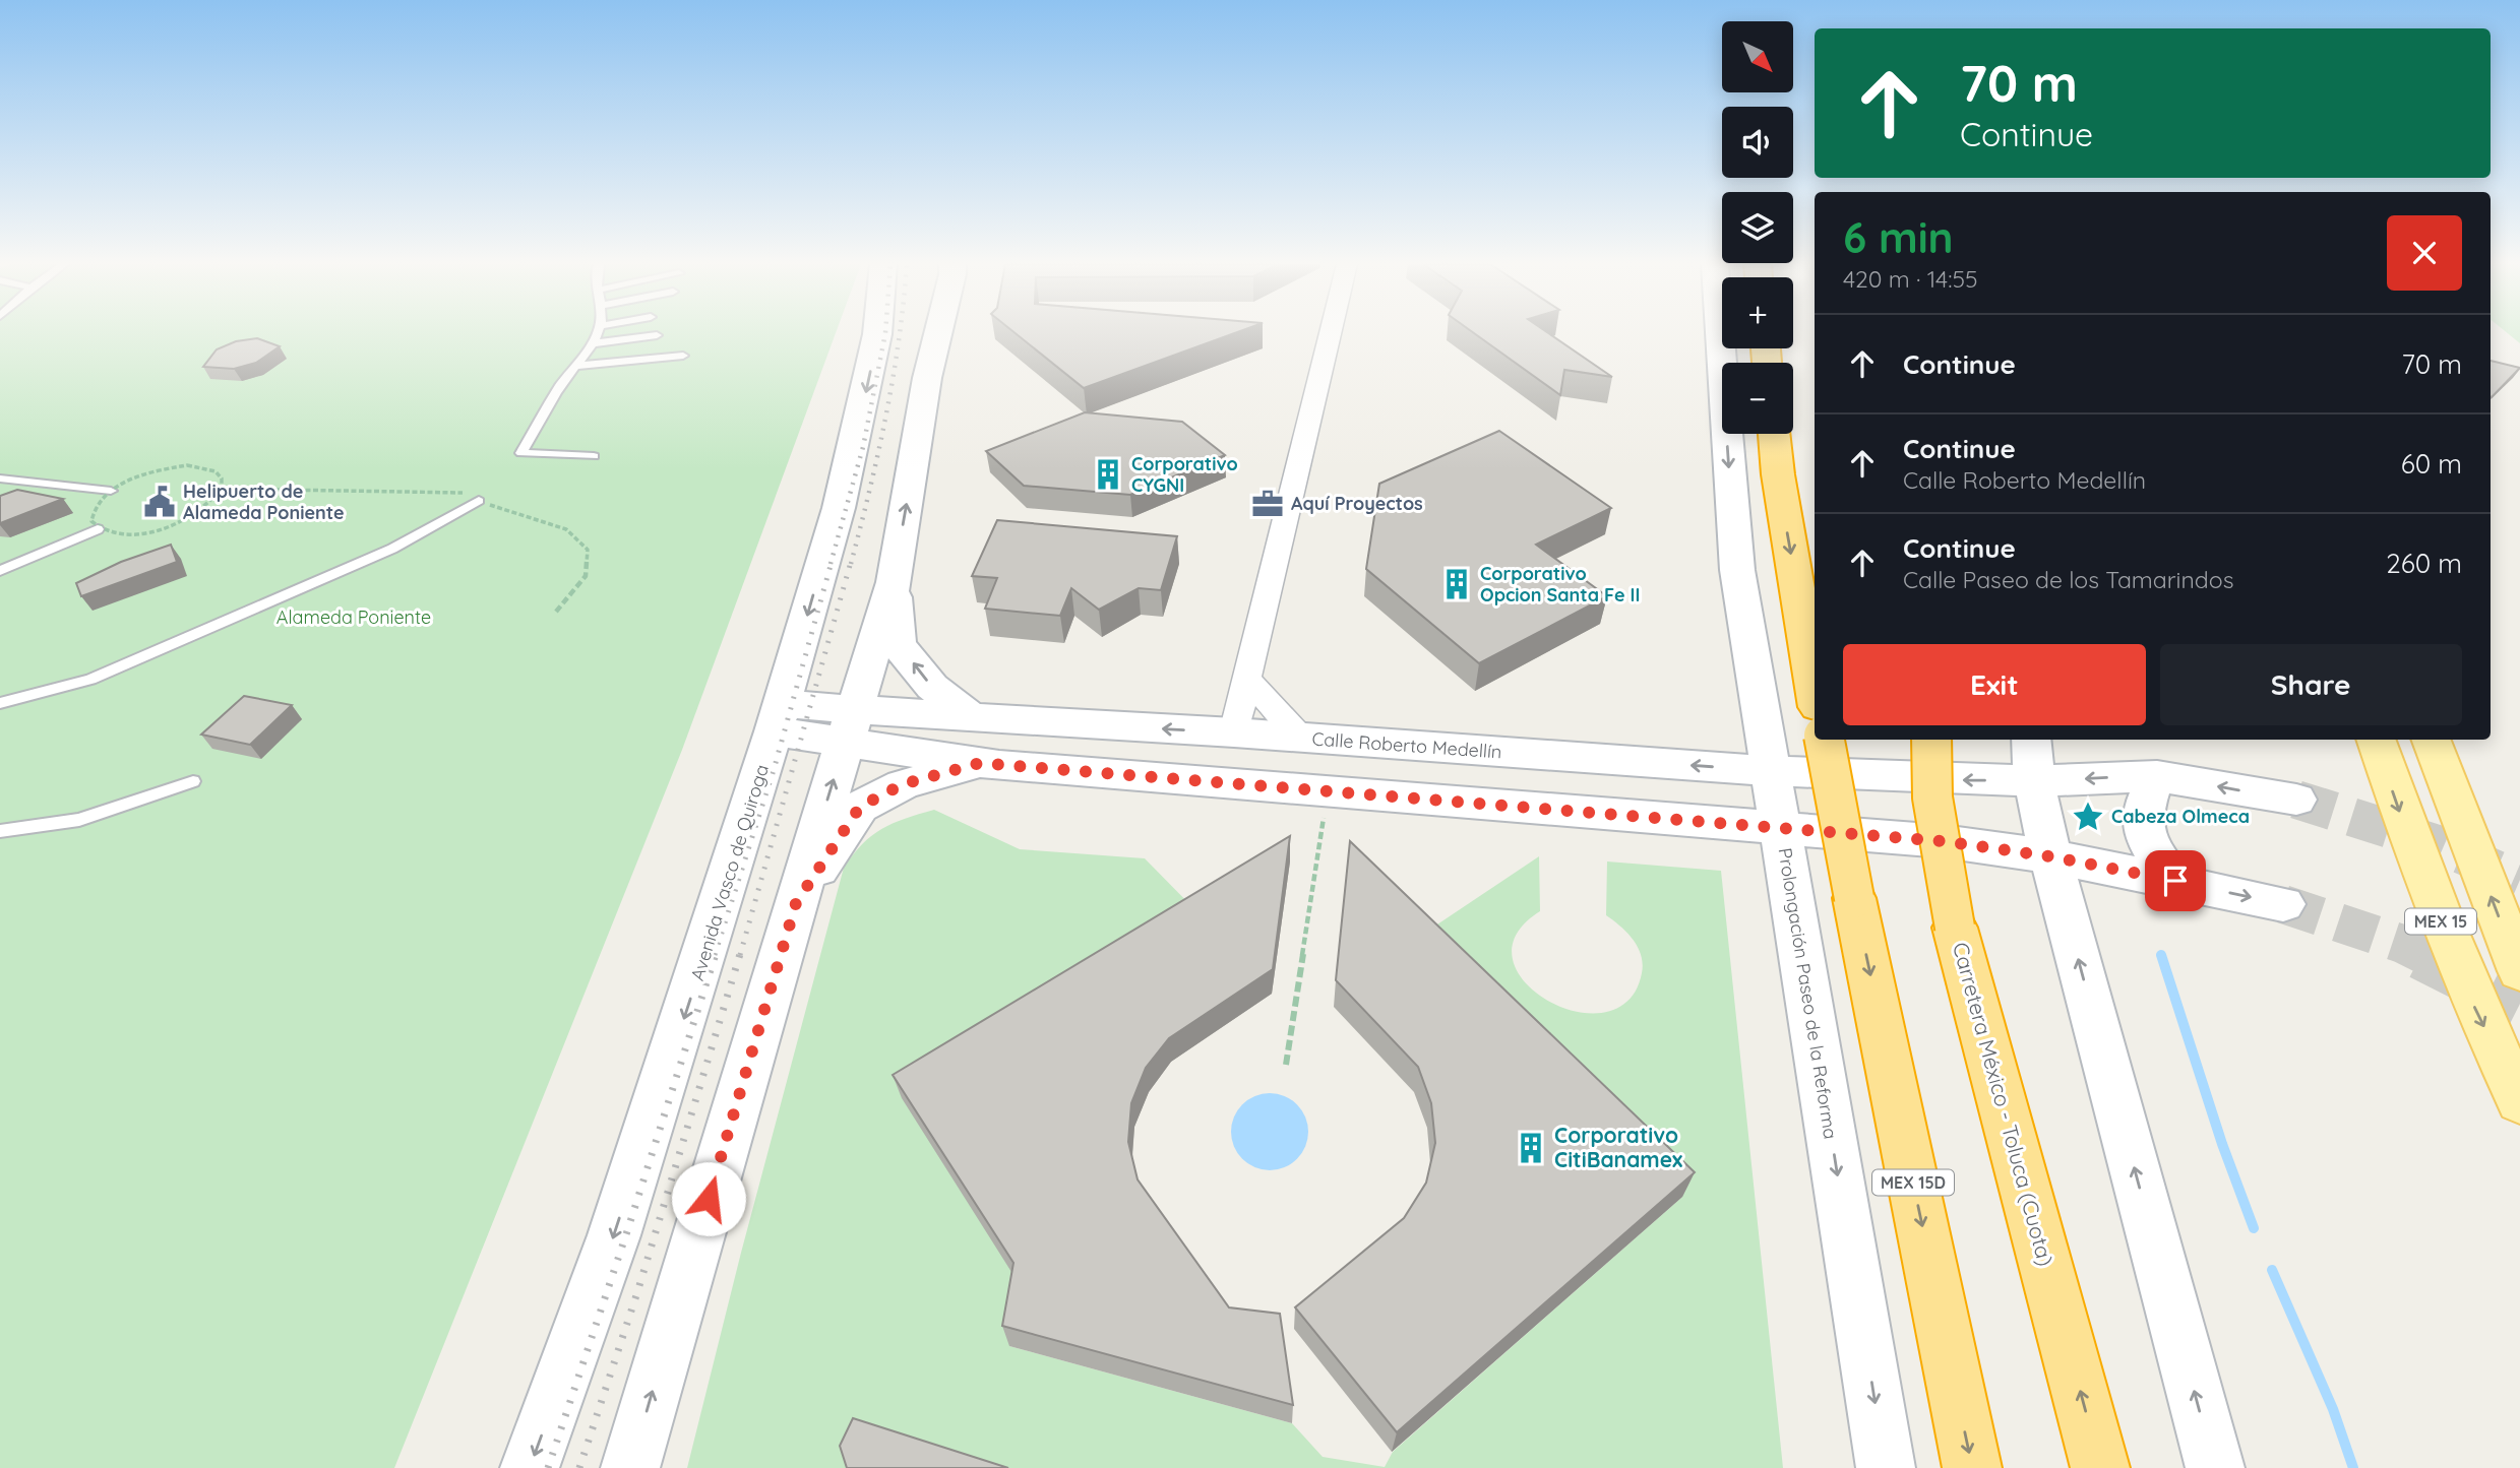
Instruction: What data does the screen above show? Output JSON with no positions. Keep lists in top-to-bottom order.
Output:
{
  "streets": {
    "highway": ["Carretera México - Toluca (Cuota)", "MEX 15D"],
    "main road": [
      "Calle Roberto Medellín",
      "Avenida Vasco de Quiroga",
      "MEX 15",
      "Prolongación Paseo de la Reforma"
    ]
  },
  "crossings": [
    ["Calle Roberto Medellín", "Avenida Vasco de Quiroga"],
    ["Calle Roberto Medellín", "Prolongación Paseo de la Reforma"]
  ],
  "parks": ["Alameda Poniente"],
  "places": {
    "building": ["Corporativo CYGNI", "Corporativo Opcion Santa Fe II", "Corporativo CitiBanamex"],
    "public building": ["Helipuerto de Alameda Poniente"],
    "office": ["Aquí Proyectos"],
    "place": ["Cabeza Olmeca"]
  },
  "north": "bottom right",
  "page": {
    "map_buttons": ["+", "−"],
    "turn": ["70 m", "Continue"],
    "heading": ["6 min", "420 m · 14:55"],
    "list": [
      {
        "name": "Continue",
        "value": "70 m"
      },
      {
        "name": "Continue",
        "note": "Calle Roberto Medellín",
        "value": "60 m"
      },
      {
        "name": "Continue",
        "note": "Calle Paseo de los Tamarindos",
        "value": "260 m"
      }
    ],
    "buttons": ["Exit", "Share"]
  }
}
